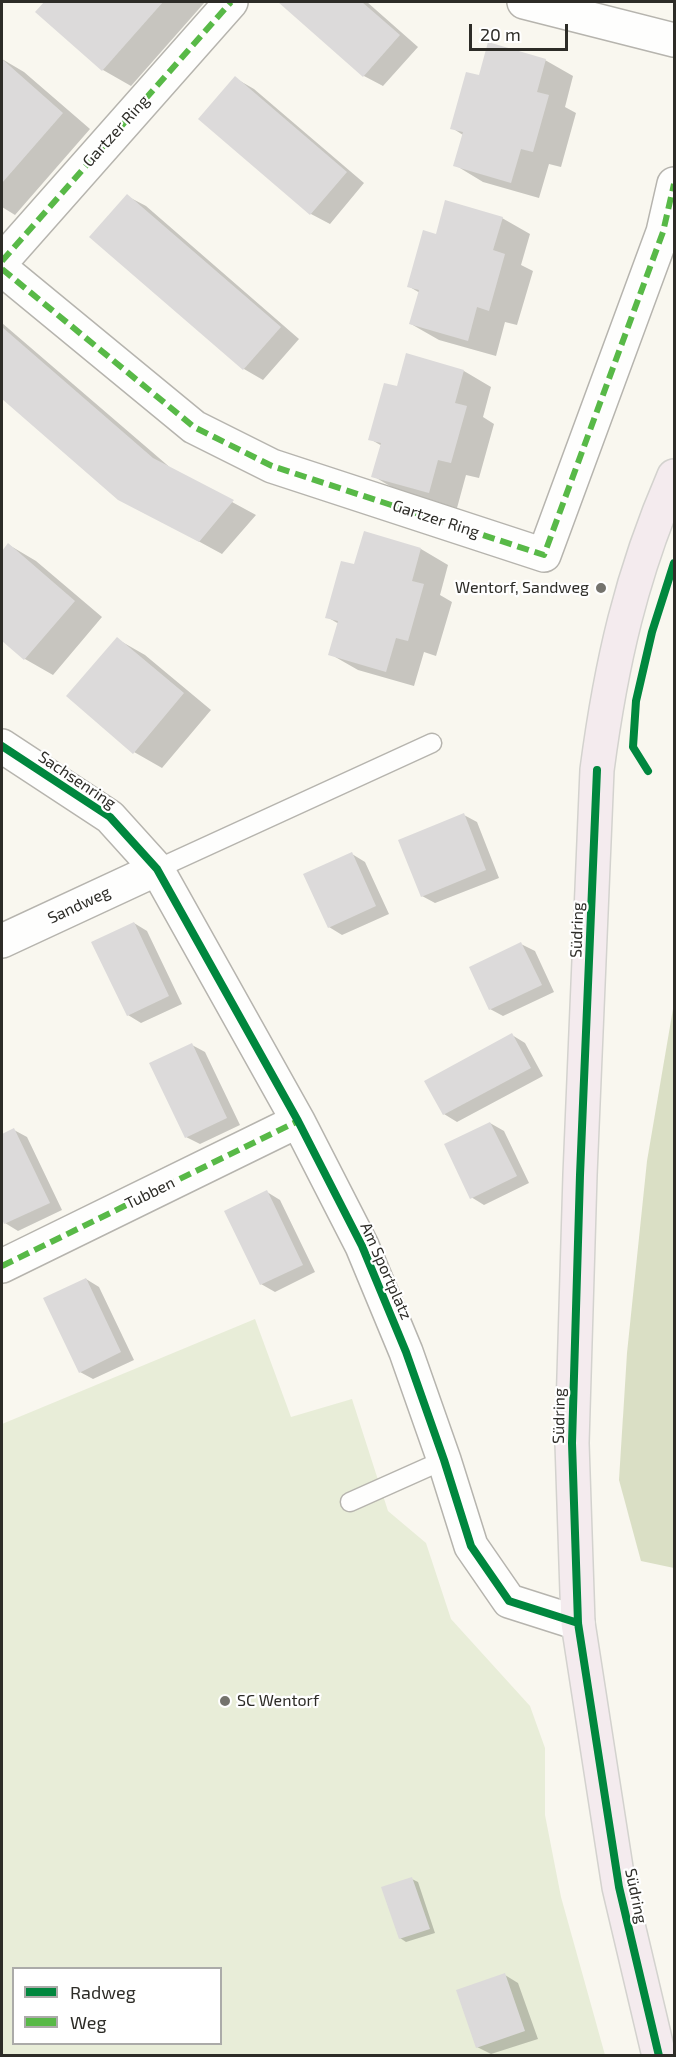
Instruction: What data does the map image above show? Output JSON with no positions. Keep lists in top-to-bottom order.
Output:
{
  "streets": {
    "main road": ["Südring"],
    "street": [
      "Gartzer Ring",
      "Sachsenring",
      "Sandweg",
      "Tubben",
      "Am Sportplatz"
    ]
  },
  "crossings": [
    ["Sachsenring", "Sandweg"],
    ["Sachsenring", "Am Sportplatz"],
    ["Sandweg", "Am Sportplatz"],
    ["Südring", "Am Sportplatz"],
    ["Tubben", "Am Sportplatz"]
  ],
  "places": ["Wentorf, Sandweg", "SC Wentorf"],
  "legend": ["Radweg", "Weg"],
  "scale_bar": "20 m"
}
